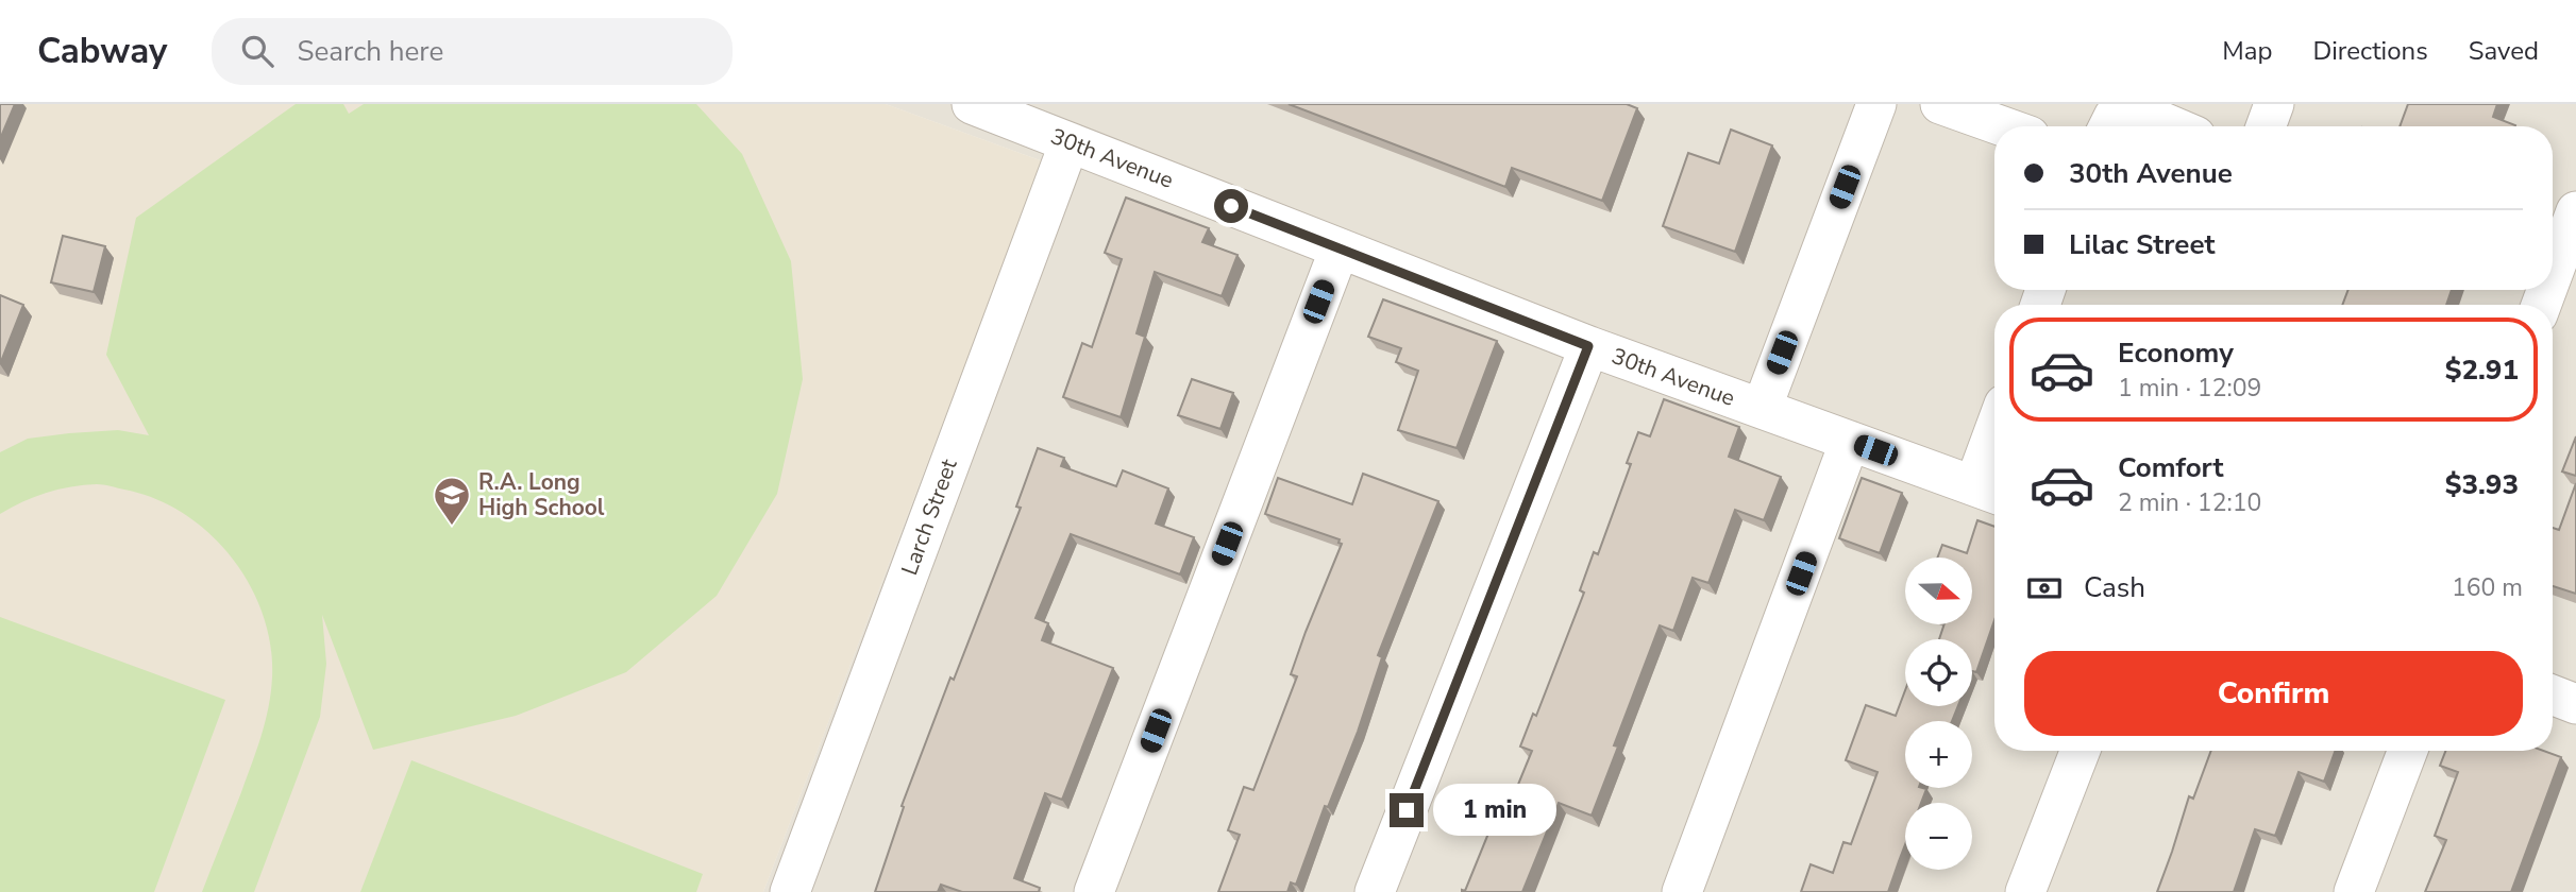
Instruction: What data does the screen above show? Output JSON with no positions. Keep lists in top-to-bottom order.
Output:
{
  "streets": {
    "street": ["30th Avenue", "Larch Street"]
  },
  "crossings": [
    ["30th Avenue", "Larch Street"]
  ],
  "places": {
    "school or university": ["R.A. Long High School"]
  },
  "north": "right",
  "page": {
    "header": "Cabway",
    "search": "Search here",
    "nav": ["Map", "Directions", "Saved"],
    "banner": ["30th Avenue", "Lilac Street"],
    "list": [
      {
        "name": "Economy",
        "note": "1 min · 12:09",
        "value": "$2.91"
      },
      {
        "name": "Comfort",
        "note": "2 min · 12:10",
        "value": "$3.93"
      }
    ],
    "pay": ["Cash", "160 m"],
    "map_buttons": ["+", "−"],
    "buttons": "Confirm",
    "bubble": "1 min"
  }
}
